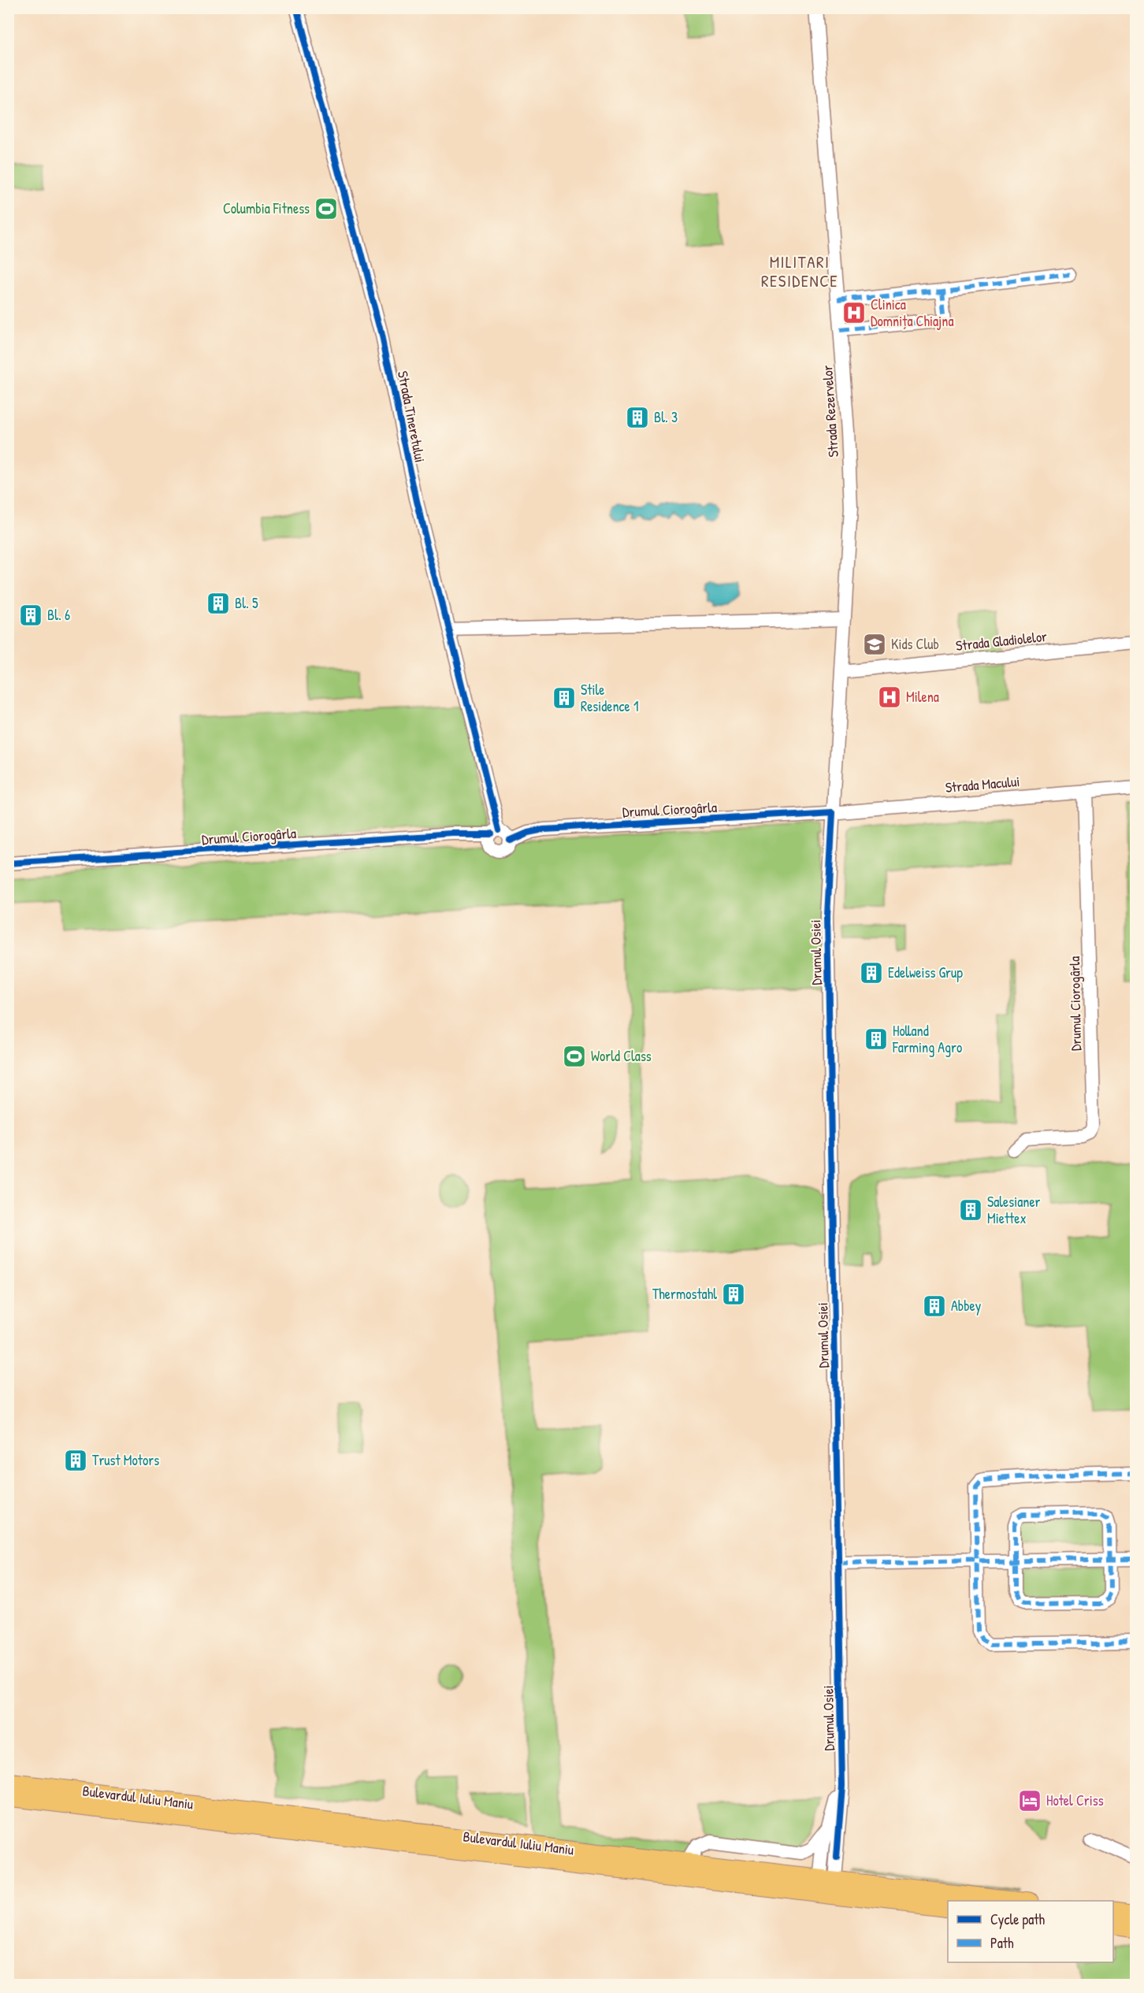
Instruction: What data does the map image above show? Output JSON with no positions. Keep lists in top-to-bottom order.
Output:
{
  "streets": {
    "main road": ["Bulevardul Iuliu Maniu"],
    "street": [
      "Strada Rezervelor",
      "Strada Tineretului",
      "Strada Gladiolelor",
      "Strada Macului",
      "Drumul Ciorogârla",
      "Drumul Osiei"
    ]
  },
  "crossings": [
    ["Strada Rezervelor", "Strada Gladiolelor"],
    ["Strada Rezervelor", "Strada Macului"],
    ["Strada Rezervelor", "Drumul Ciorogârla"],
    ["Strada Rezervelor", "Drumul Osiei"],
    ["Strada Tineretului", "Drumul Ciorogârla"],
    ["Strada Macului", "Drumul Ciorogârla"],
    ["Strada Macului", "Drumul Osiei"],
    ["Drumul Ciorogârla", "Drumul Osiei"],
    ["Drumul Osiei", "Bulevardul Iuliu Maniu"]
  ],
  "districts": ["MILITARI RESIDENCE"],
  "places": {
    "sports": ["Columbia Fitness", "World Class"],
    "hospital": ["Clinica Domnița Chiajna", "Milena"],
    "building": [
      "Bl. 3",
      "Bl. 5",
      "Bl. 6",
      "Stile Residence 1",
      "Edelweiss Grup",
      "Holland Farming Agro",
      "Salesianer Miettex",
      "Thermostahl",
      "Abbey",
      "Trust Motors"
    ],
    "school or university": ["Kids Club"],
    "hotel": ["Hotel Criss"]
  },
  "legend": ["Cycle path", "Path"]
}
